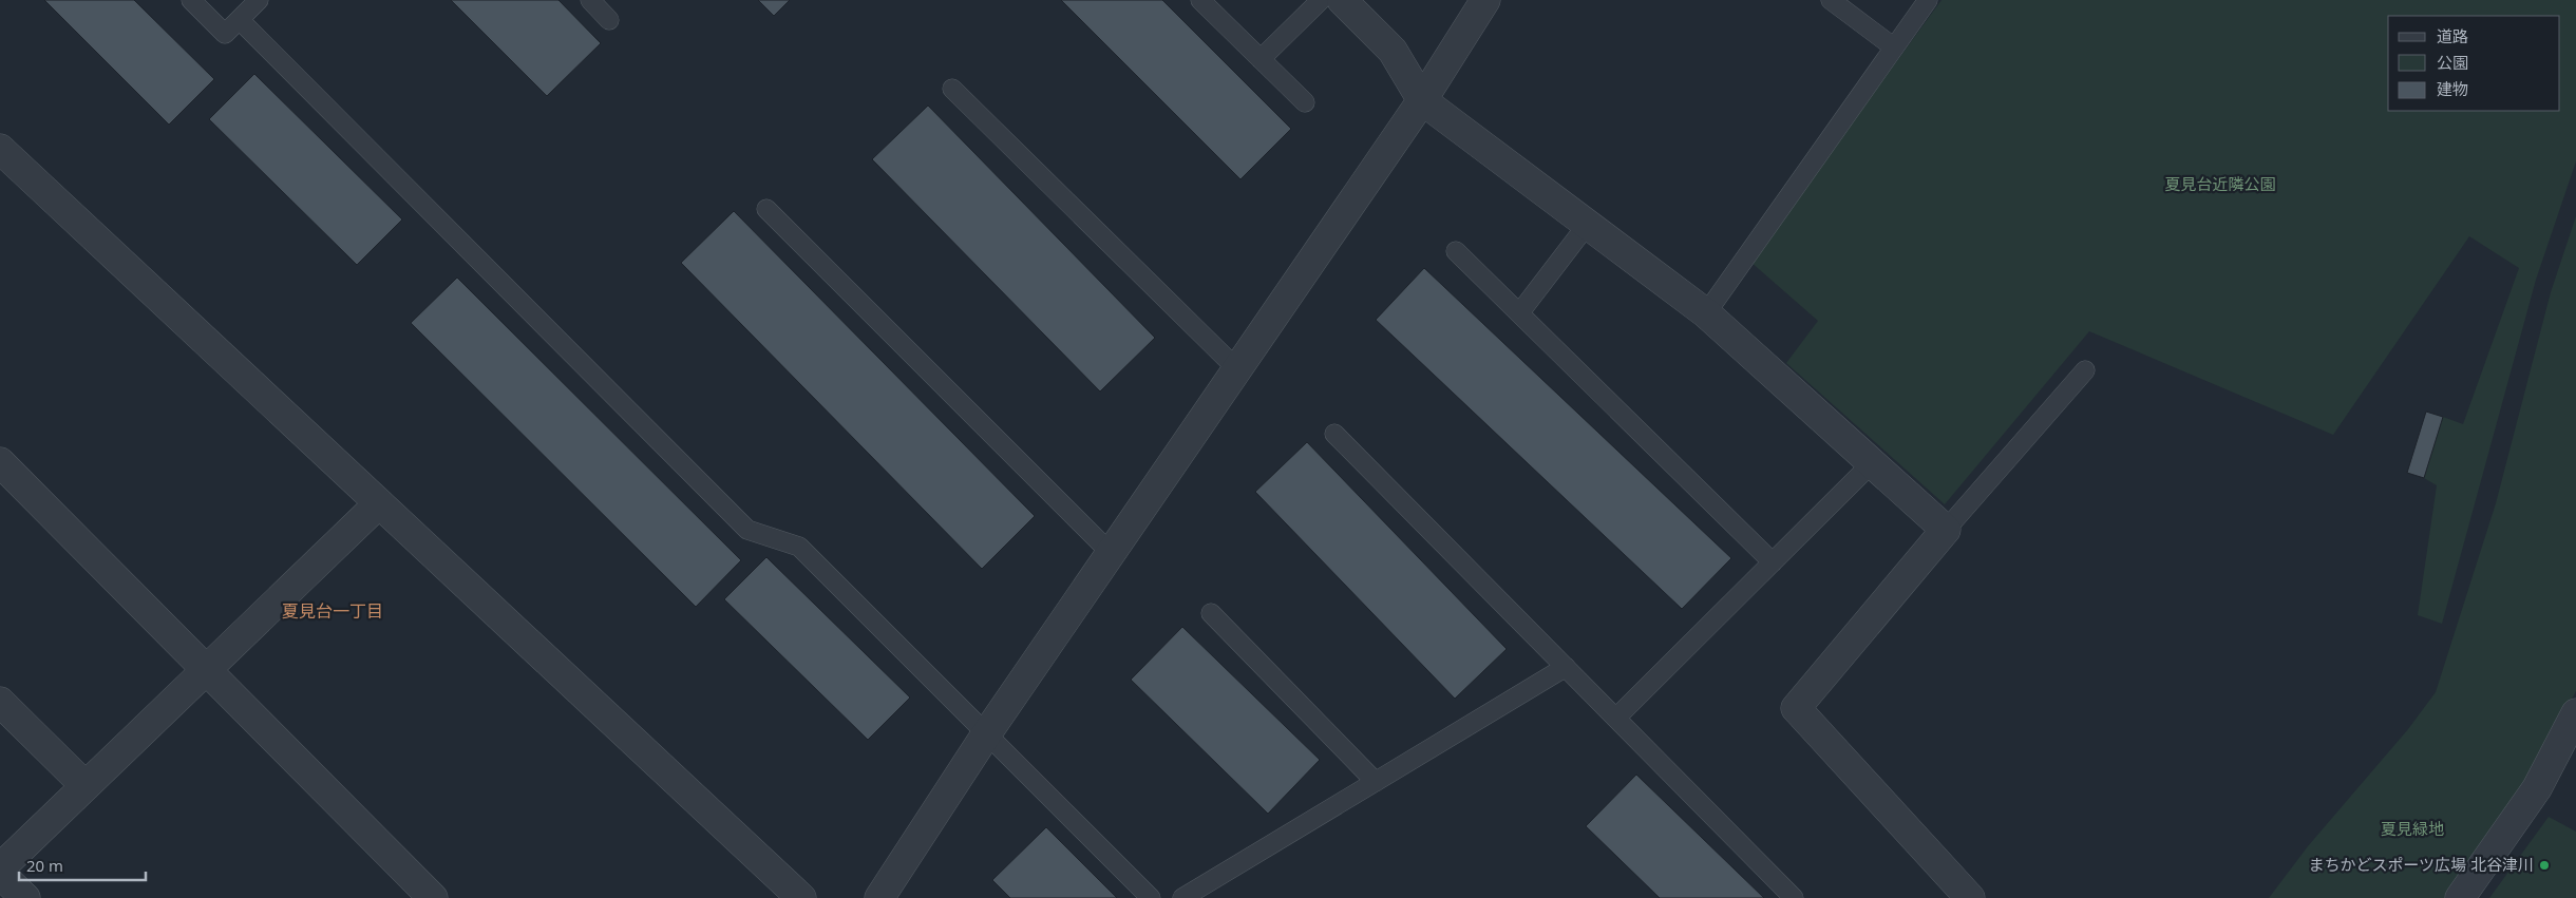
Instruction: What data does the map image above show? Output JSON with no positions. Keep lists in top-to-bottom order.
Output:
{
  "districts": ["夏見台一丁目"],
  "parks": ["夏見台近隣公園", "夏見緑地"],
  "places": ["まちかどスポーツ広場 北谷津川"],
  "legend": ["道路", "公園", "建物"],
  "scale_bar": "20 m"
}
